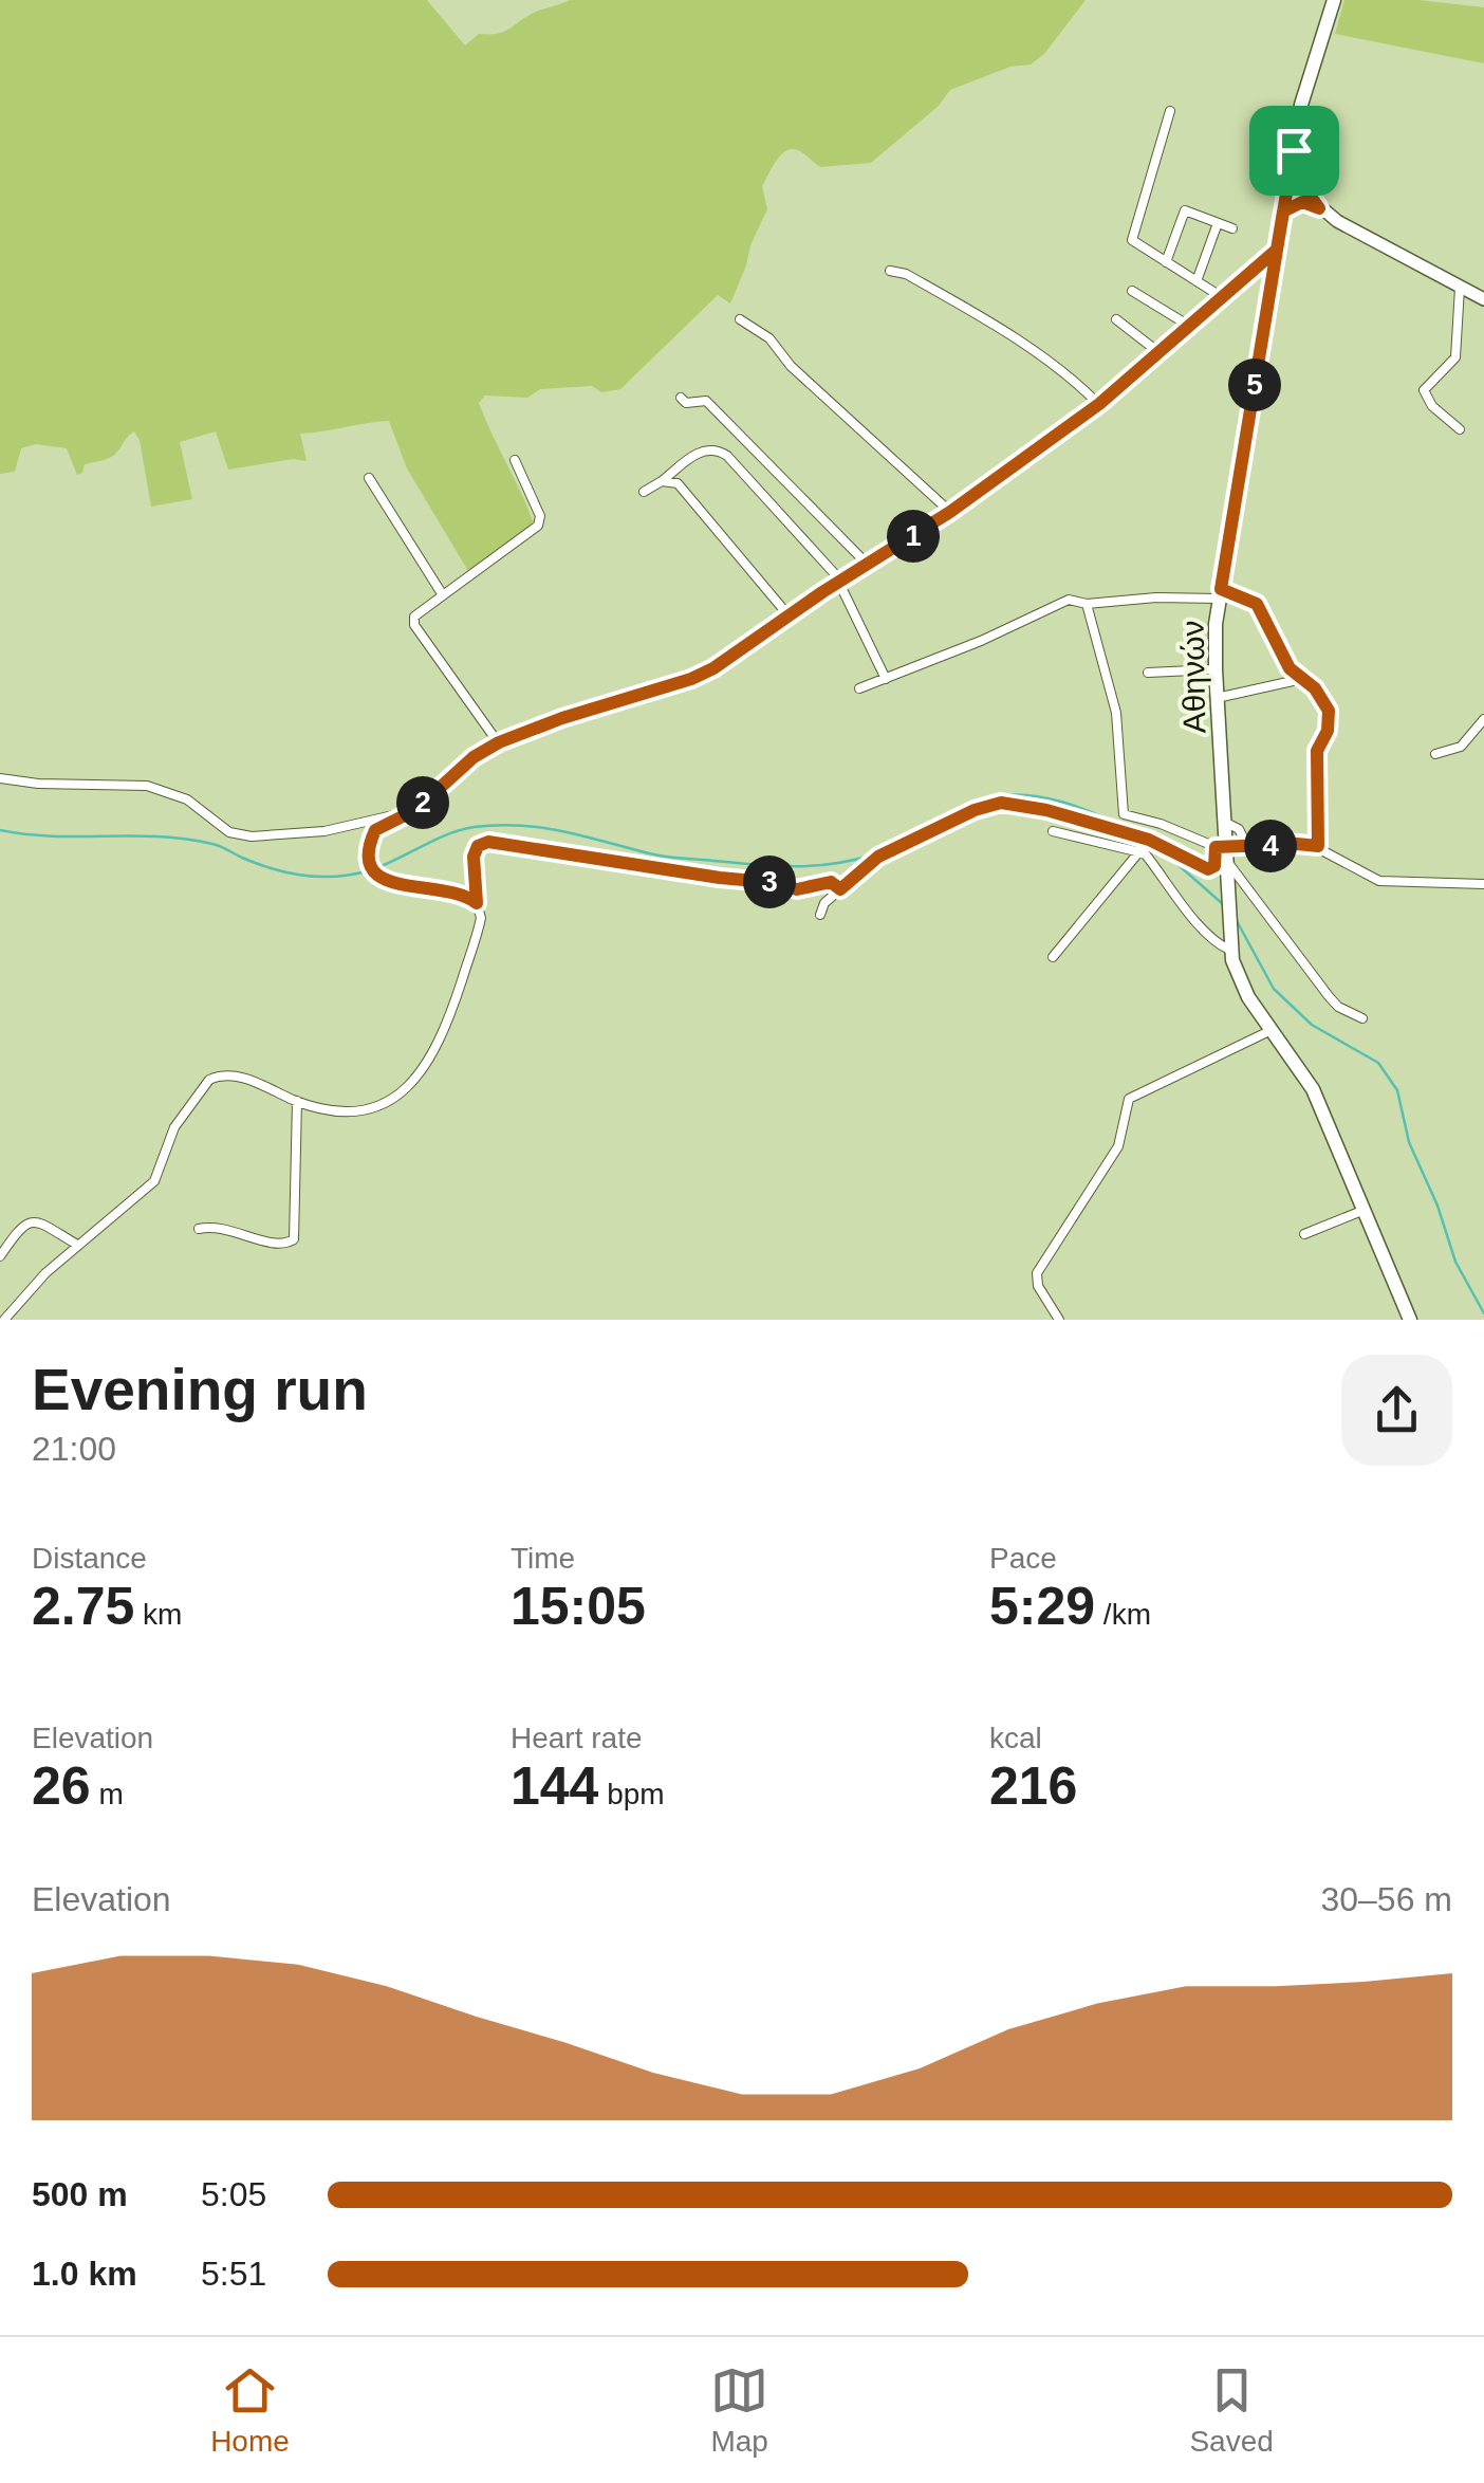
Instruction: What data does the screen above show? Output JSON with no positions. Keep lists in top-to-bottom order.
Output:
{
  "streets": {
    "main road": ["Αθηνών"]
  },
  "page": {
    "pins": [
      "5",
      "1",
      "2",
      "4",
      "3"
    ],
    "heading": ["Evening run", "21:00"],
    "stats": [
      ["Distance", "2.75 km"],
      ["Time", "15:05"],
      ["Pace", "5:29 /km"],
      ["Elevation", "26 m"],
      ["Heart rate", "144 bpm"],
      ["kcal", "216"]
    ],
    "chart": ["Elevation", "30–56 m"],
    "list": [
      {
        "name": "500 m",
        "note": "5:05"
      },
      {
        "name": "1.0 km",
        "note": "5:51"
      }
    ],
    "tabs": ["Home", "Map", "Saved"]
  }
}
